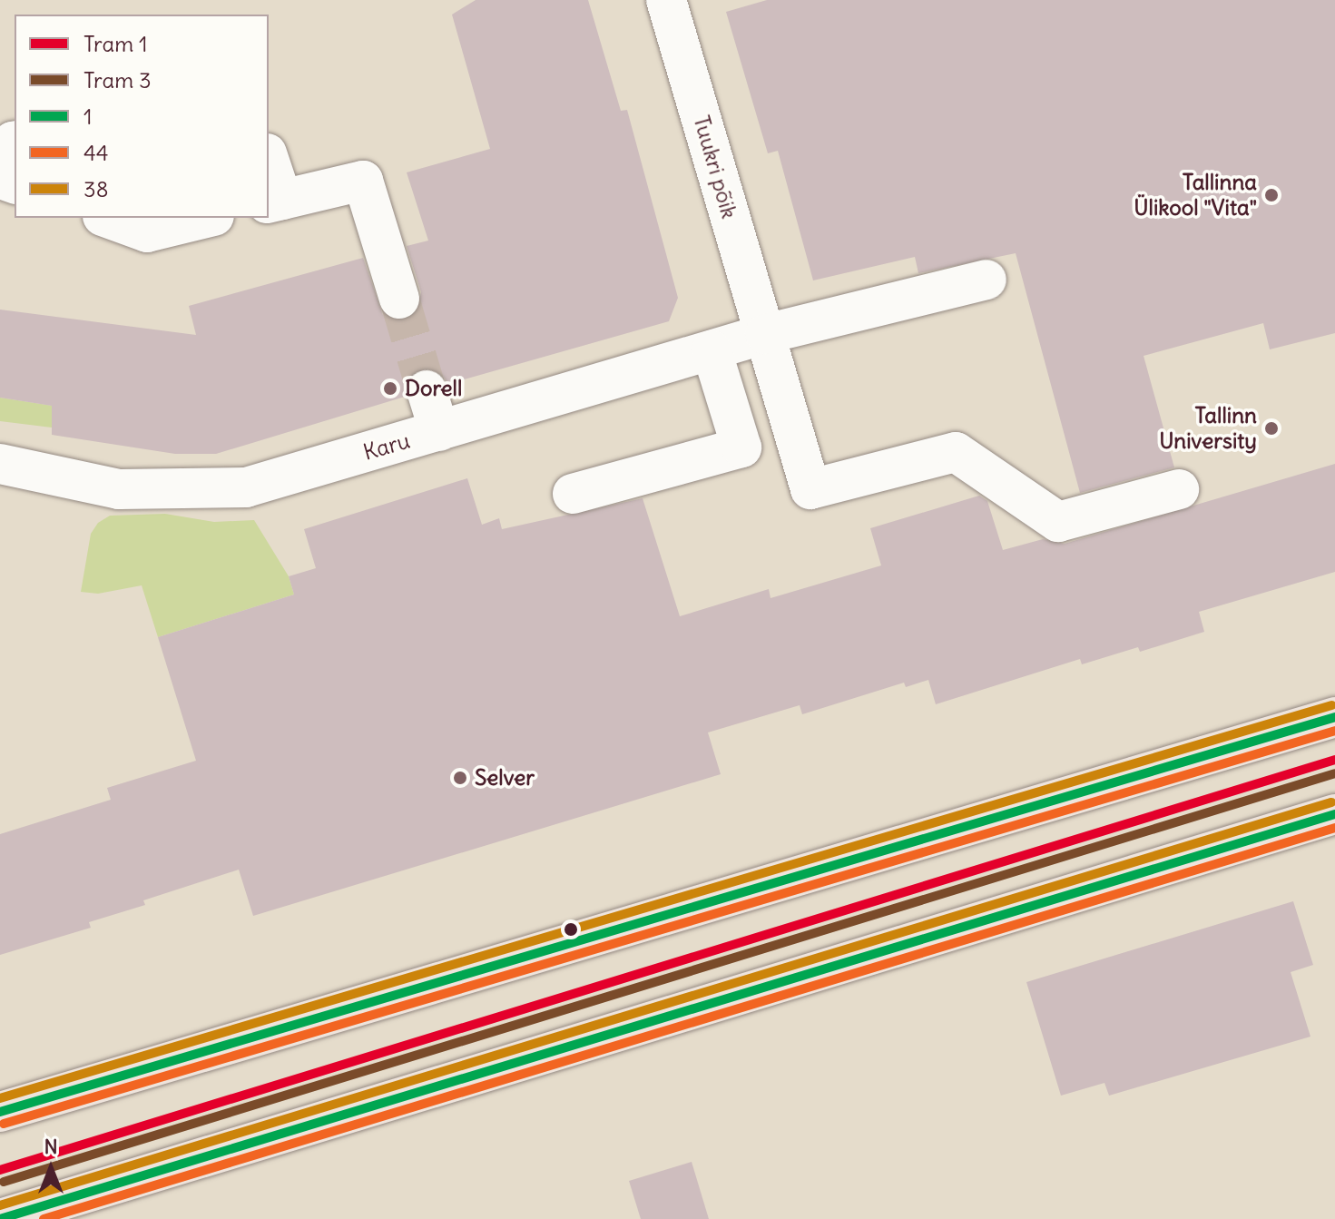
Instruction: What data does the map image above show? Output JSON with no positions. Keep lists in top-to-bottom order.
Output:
{
  "streets": {
    "street": ["Tuukri põik", "Karu"]
  },
  "crossings": [
    ["Tuukri põik", "Karu"]
  ],
  "places": [
    "Tallinna Ülikool \"Vita\"",
    "Dorell",
    "Tallinn University",
    "Selver"
  ],
  "lines": [
    "transit line 38",
    "transit line 1",
    "transit line 44",
    "tram line 1",
    "tram line 3"
  ],
  "legend": [
    "Tram 1",
    "Tram 3",
    "1",
    "44",
    "38"
  ],
  "north": "top"
}
